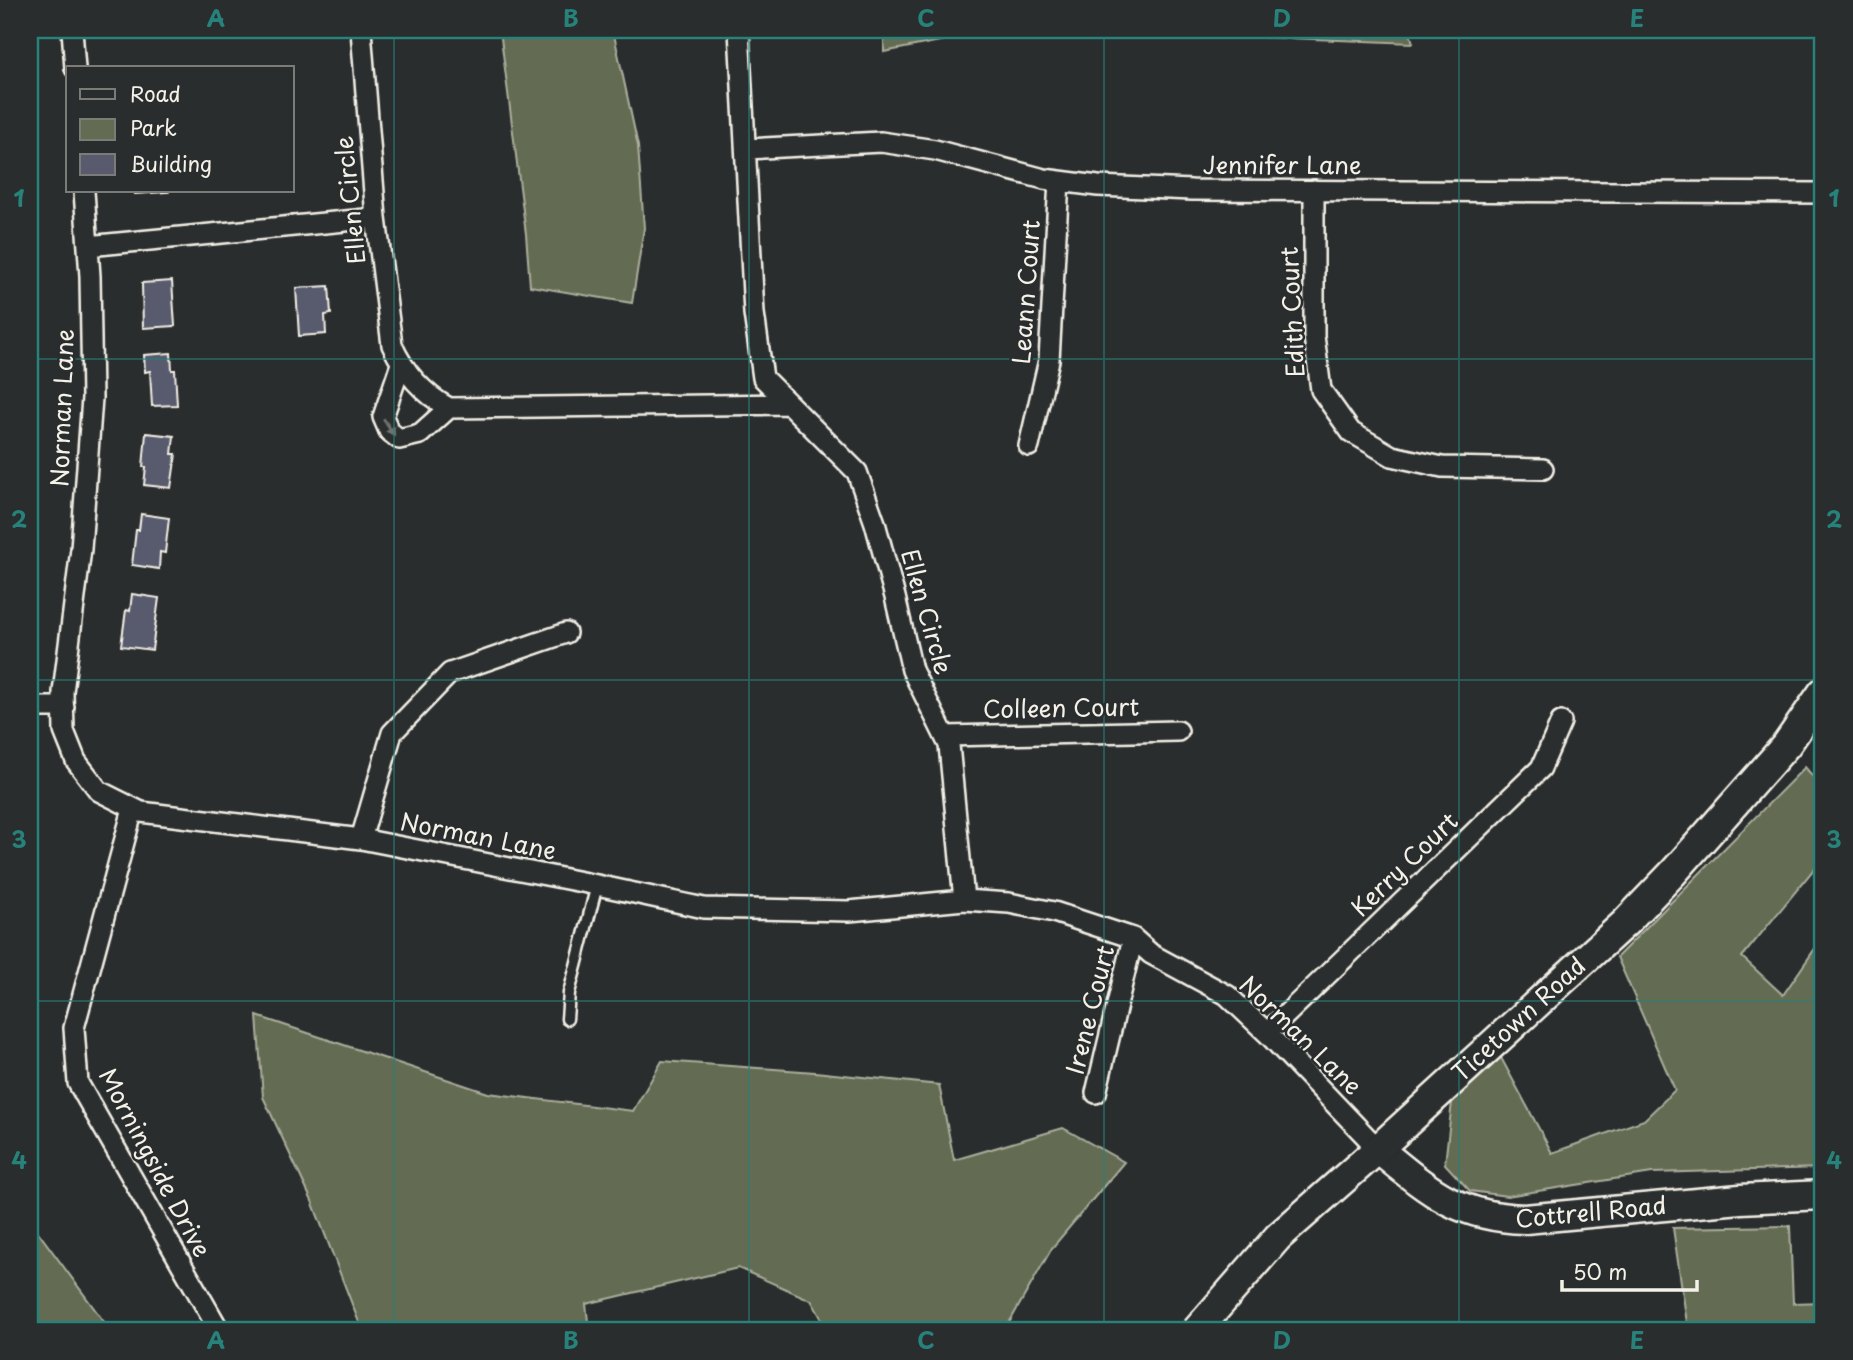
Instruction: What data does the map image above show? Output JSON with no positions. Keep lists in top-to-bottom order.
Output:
{
  "streets": {
    "street": [
      "Jennifer Lane",
      "Ellen Circle",
      "Leann Court",
      "Edith Court",
      "Norman Lane",
      "Colleen Court",
      "Kerry Court",
      "Irene Court",
      "Ticetown Road",
      "Morningside Drive",
      "Cottrell Road"
    ]
  },
  "crossings": [
    ["Jennifer Lane", "Ellen Circle"],
    ["Jennifer Lane", "Leann Court"],
    ["Jennifer Lane", "Edith Court"],
    ["Ellen Circle", "Norman Lane"],
    ["Ellen Circle", "Colleen Court"],
    ["Norman Lane", "Kerry Court"],
    ["Norman Lane", "Irene Court"],
    ["Norman Lane", "Ticetown Road"],
    ["Norman Lane", "Morningside Drive"],
    ["Norman Lane", "Cottrell Road"],
    ["Ticetown Road", "Cottrell Road"]
  ],
  "legend": ["Road", "Park", "Building"],
  "scale_bar": "50 m",
  "grid": {
    "columns": [
      "A",
      "B",
      "C",
      "D",
      "E"
    ],
    "rows": [
      "1",
      "2",
      "3",
      "4"
    ]
  }
}
